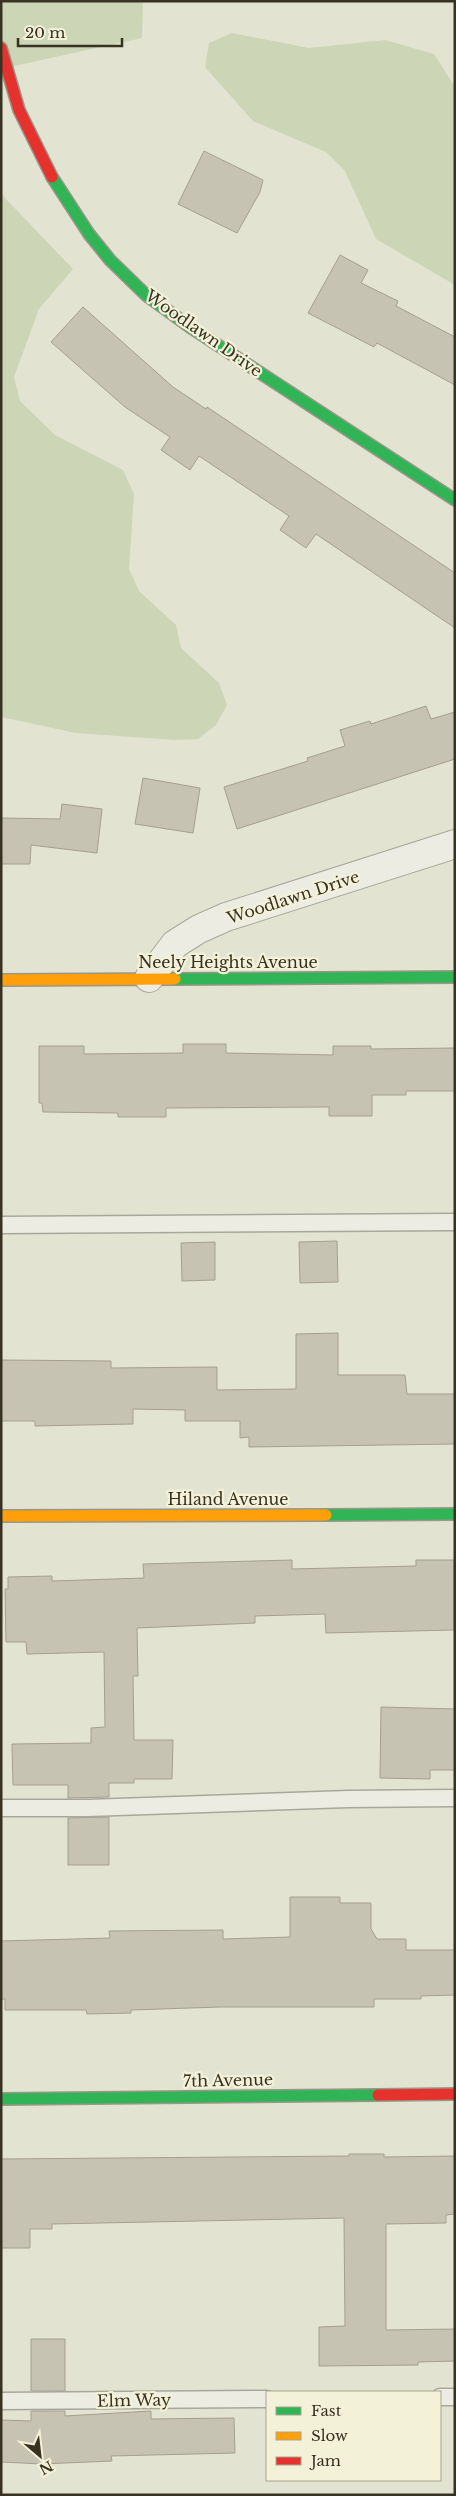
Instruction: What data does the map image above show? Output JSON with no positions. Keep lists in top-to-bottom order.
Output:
{
  "streets": {
    "street": [
      "Woodlawn Drive",
      "Neely Heights Avenue",
      "Hiland Avenue",
      "7th Avenue"
    ],
    "lane": ["Elm Way"]
  },
  "crossings": [
    ["Woodlawn Drive", "Neely Heights Avenue"]
  ],
  "legend": ["Fast", "Slow", "Jam"],
  "scale_bar": "20 m",
  "north": "bottom right"
}
